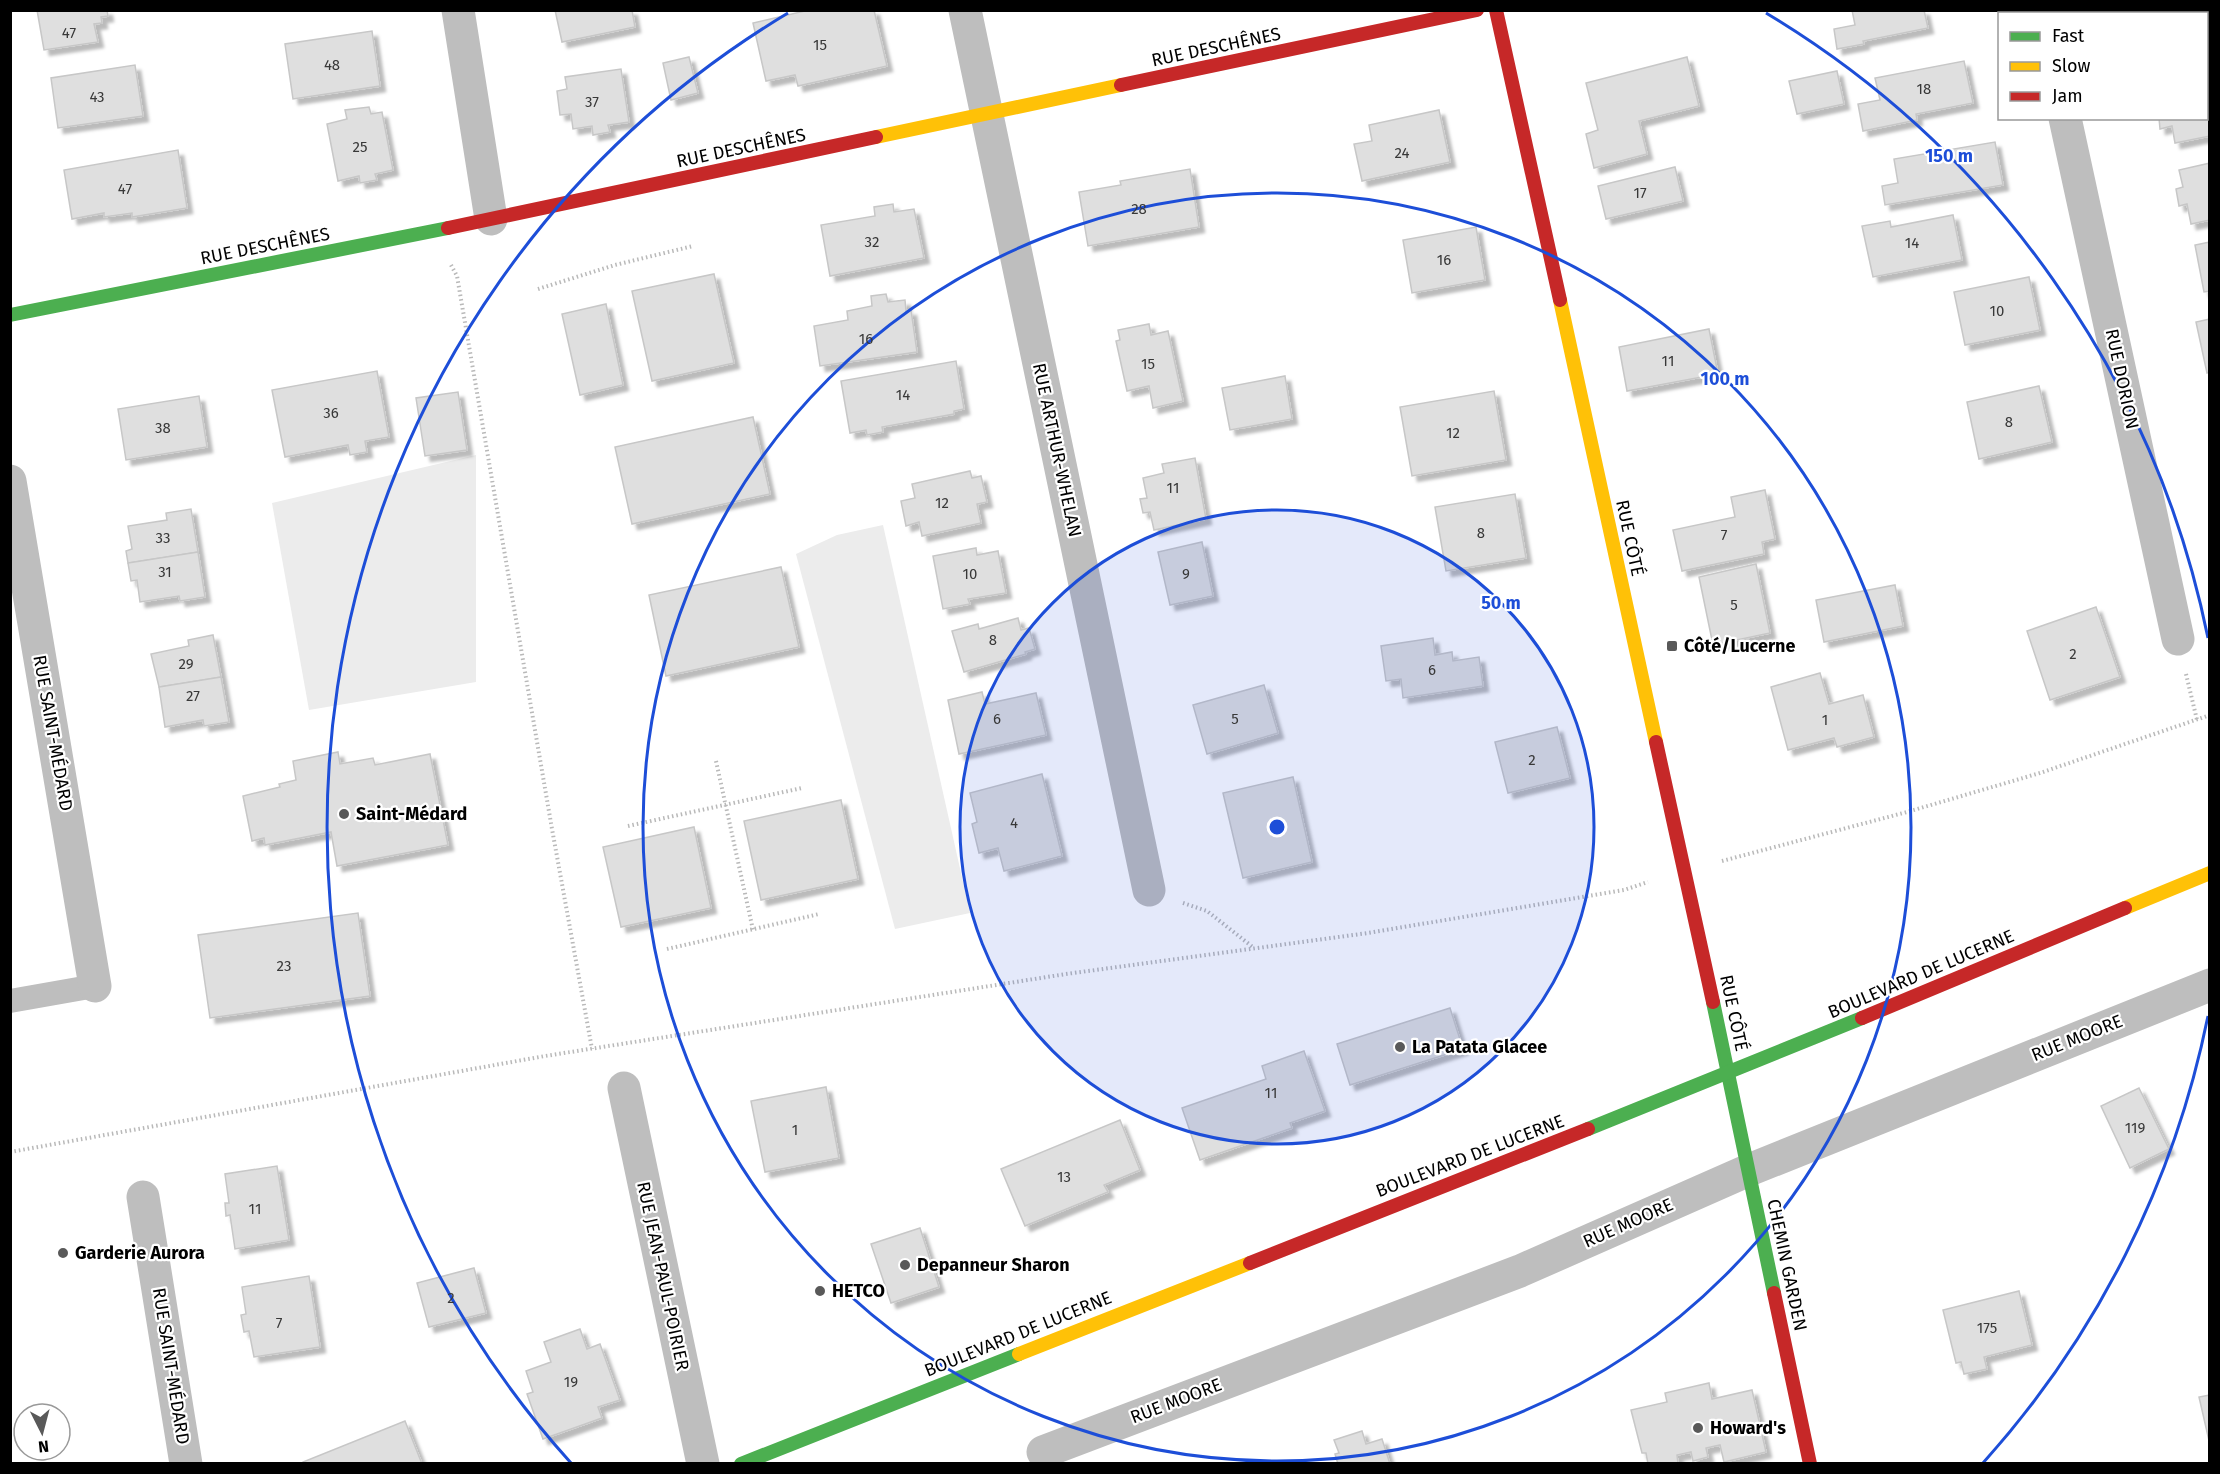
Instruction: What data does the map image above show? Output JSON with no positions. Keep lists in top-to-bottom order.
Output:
{
  "streets": {
    "street": [
      "RUE DESCHÊNES",
      "RUE DORION",
      "RUE ARTHUR-WHELAN",
      "RUE CÔTÉ",
      "RUE SAINT-MÉDARD",
      "BOULEVARD DE LUCERNE",
      "RUE MOORE",
      "CHEMIN GARDEN",
      "RUE JEAN-PAUL-POIRIER"
    ]
  },
  "crossings": [
    ["RUE DESCHÊNES", "RUE ARTHUR-WHELAN"],
    ["RUE CÔTÉ", "BOULEVARD DE LUCERNE"],
    ["RUE CÔTÉ", "CHEMIN GARDEN"],
    ["BOULEVARD DE LUCERNE", "CHEMIN GARDEN"],
    ["RUE MOORE", "CHEMIN GARDEN"]
  ],
  "places": {
    "transit": ["Côté/Lucerne"],
    "other": [
      "Saint-Médard",
      "La Patata Glacee",
      "Garderie Aurora",
      "Depanneur Sharon",
      "HETCO",
      "Howard's"
    ]
  },
  "house_numbers": [
    "47",
    "15",
    "48",
    "18",
    "43",
    "37",
    "25",
    "24",
    "47",
    "17",
    "28",
    "32",
    "14",
    "16",
    "10",
    "16",
    "11",
    "15",
    "14",
    "36",
    "8",
    "38",
    "12",
    "11",
    "12",
    "8",
    "7",
    "33",
    "31",
    "10",
    "9",
    "5",
    "8",
    "2",
    "29",
    "6",
    "27",
    "6",
    "5",
    "1",
    "2",
    "4",
    "23",
    "11",
    "119",
    "1",
    "13",
    "11",
    "2",
    "7",
    "175",
    "19"
  ],
  "legend": ["Fast", "Slow", "Jam"],
  "north": "bottom",
  "rings": ["150 m", "100 m", "50 m"]
}
